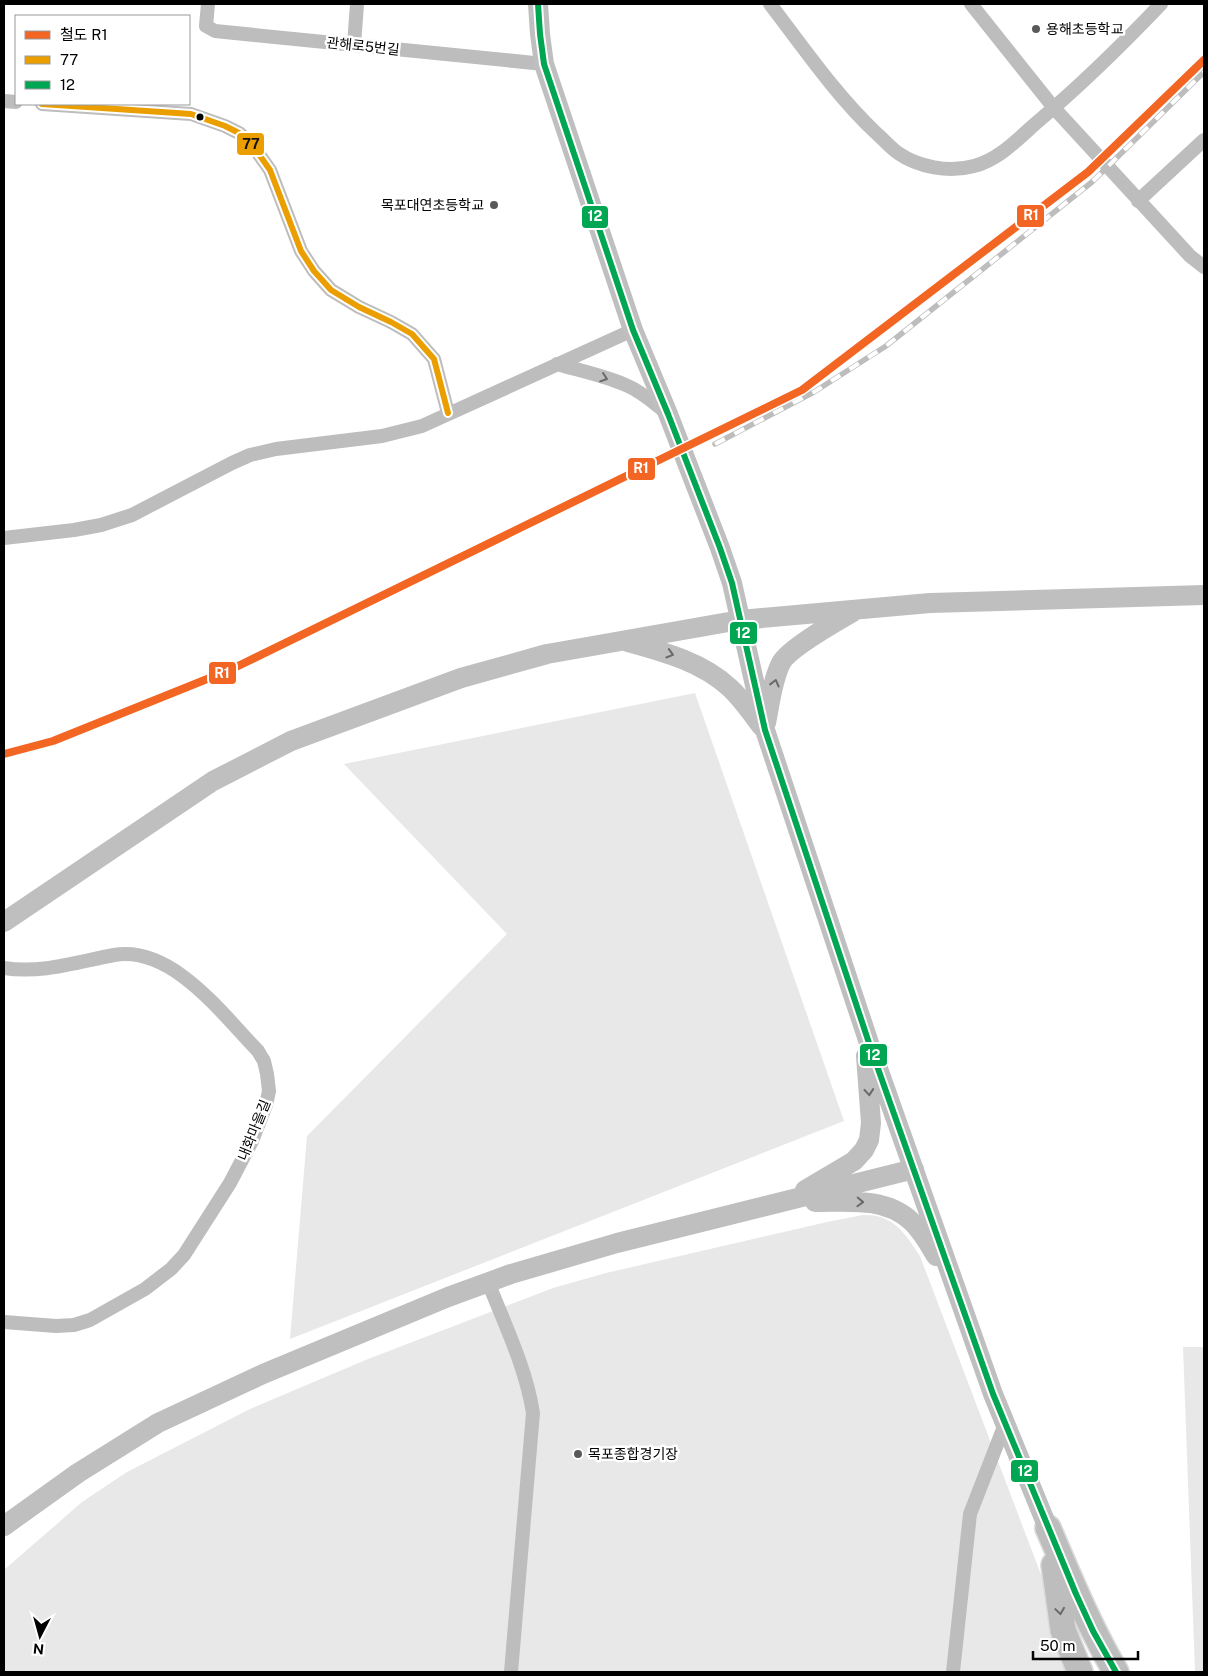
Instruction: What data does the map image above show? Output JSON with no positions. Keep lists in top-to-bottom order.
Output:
{
  "streets": {
    "street": ["관해로5번길", "내화마을길"]
  },
  "places": ["용해초등학교", "목포대연초등학교", "목포종합경기장"],
  "lines": ["transit line 12", "rail line R1", "transit line 77"],
  "legend": ["철도 R1", "77", "12"],
  "scale_bar": "50 m",
  "north": "bottom"
}
